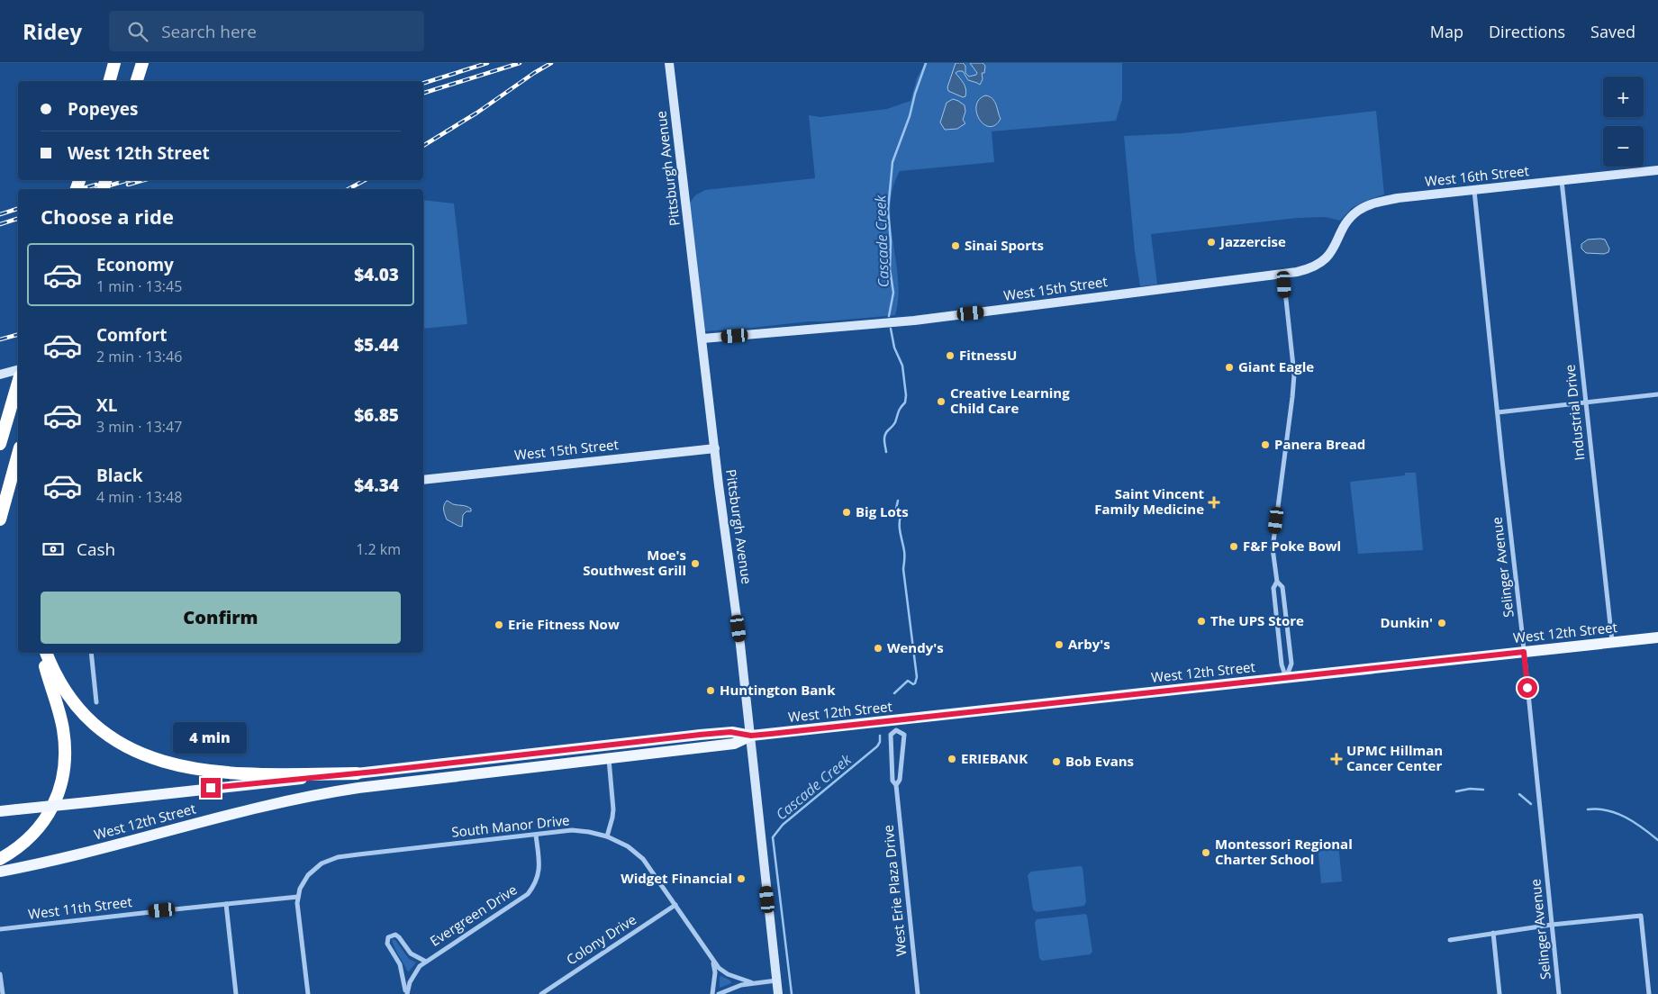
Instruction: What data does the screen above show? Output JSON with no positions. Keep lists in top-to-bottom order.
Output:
{
  "streets": {
    "main road": ["West 12th Street"],
    "street": [
      "Pittsburgh Avenue",
      "West 16th Street",
      "West 15th Street",
      "Industrial Drive",
      "Selinger Avenue",
      "South Manor Drive",
      "West Erie Plaza Drive",
      "West 11th Street",
      "Evergreen Drive",
      "Colony Drive"
    ]
  },
  "crossings": [
    ["Pittsburgh Avenue", "West 15th Street"],
    ["Pittsburgh Avenue", "West 12th Street"],
    ["West 16th Street", "West 15th Street"],
    ["West 16th Street", "Industrial Drive"],
    ["West 16th Street", "Selinger Avenue"],
    ["Industrial Drive", "West 12th Street"],
    ["Selinger Avenue", "West 12th Street"],
    ["West 12th Street", "West Erie Plaza Drive"],
    ["South Manor Drive", "West 11th Street"],
    ["South Manor Drive", "Evergreen Drive"],
    ["South Manor Drive", "Colony Drive"]
  ],
  "water": ["Cascade Creek"],
  "places": {
    "other": [
      "Jazzercise",
      "Sinai Sports",
      "FitnessU",
      "Giant Eagle",
      "Creative Learning Child Care",
      "Panera Bread",
      "Big Lots",
      "F&F Poke Bowl",
      "Moe's Southwest Grill",
      "The UPS Store",
      "Dunkin'",
      "Erie Fitness Now",
      "Arby's",
      "Wendy's",
      "Huntington Bank",
      "ERIEBANK",
      "Bob Evans",
      "Montessori Regional Charter School",
      "Widget Financial"
    ],
    "health": ["Saint Vincent Family Medicine", "UPMC Hillman Cancer Center"]
  },
  "page": {
    "header": "Ridey",
    "search": "Search here",
    "nav": ["Map", "Directions", "Saved"],
    "map_buttons": ["+", "−"],
    "banner": ["Popeyes", "West 12th Street"],
    "heading": "Choose a ride",
    "list": [
      {
        "name": "Economy",
        "note": "1 min · 13:45",
        "value": "$4.03"
      },
      {
        "name": "Comfort",
        "note": "2 min · 13:46",
        "value": "$5.44"
      },
      {
        "name": "XL",
        "note": "3 min · 13:47",
        "value": "$6.85"
      },
      {
        "name": "Black",
        "note": "4 min · 13:48",
        "value": "$4.34"
      }
    ],
    "pay": ["Cash", "1.2 km"],
    "buttons": "Confirm",
    "bubble": "4 min"
  }
}
